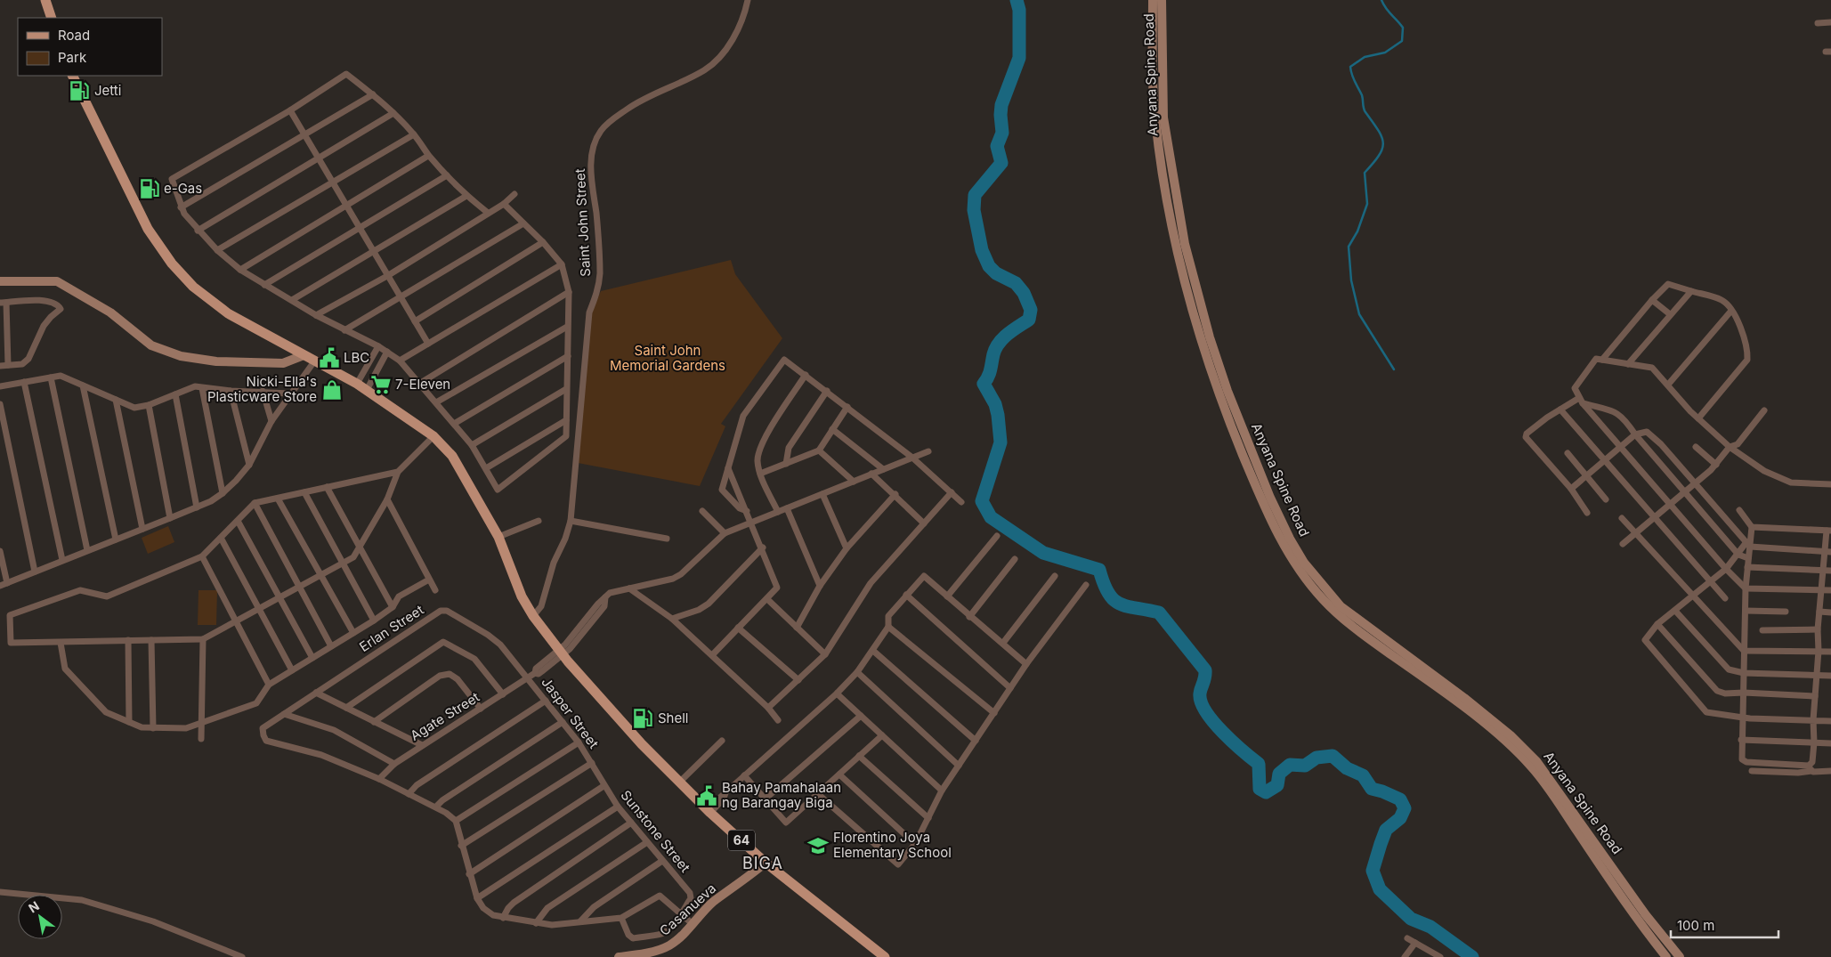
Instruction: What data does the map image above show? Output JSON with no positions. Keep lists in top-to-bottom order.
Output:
{
  "streets": {
    "main road": ["Anyana Spine Road", "64", "Casanueva"],
    "street": [
      "Saint John Street",
      "Erlan Street",
      "Jasper Street",
      "Agate Street",
      "Sunstone Street"
    ]
  },
  "crossings": [
    ["Saint John Street", "64"],
    ["Erlan Street", "Jasper Street"],
    ["Erlan Street", "Agate Street"],
    ["Jasper Street", "Agate Street"],
    ["Jasper Street", "Sunstone Street"],
    ["Agate Street", "64"],
    ["64", "Casanueva"]
  ],
  "districts": ["BIGA"],
  "parks": ["Saint John Memorial Gardens"],
  "places": {
    "fuel station": ["Jetti", "e-Gas", "Shell"],
    "public building": ["LBC", "Bahay Pamahalaan ng Barangay Biga"],
    "supermarket": ["7-Eleven"],
    "shop": ["Nicki-Ella's Plasticware Store"],
    "school or university": ["Florentino Joya Elementary School"]
  },
  "legend": ["Road", "Park"],
  "scale_bar": "100 m",
  "north": "top left"
}
